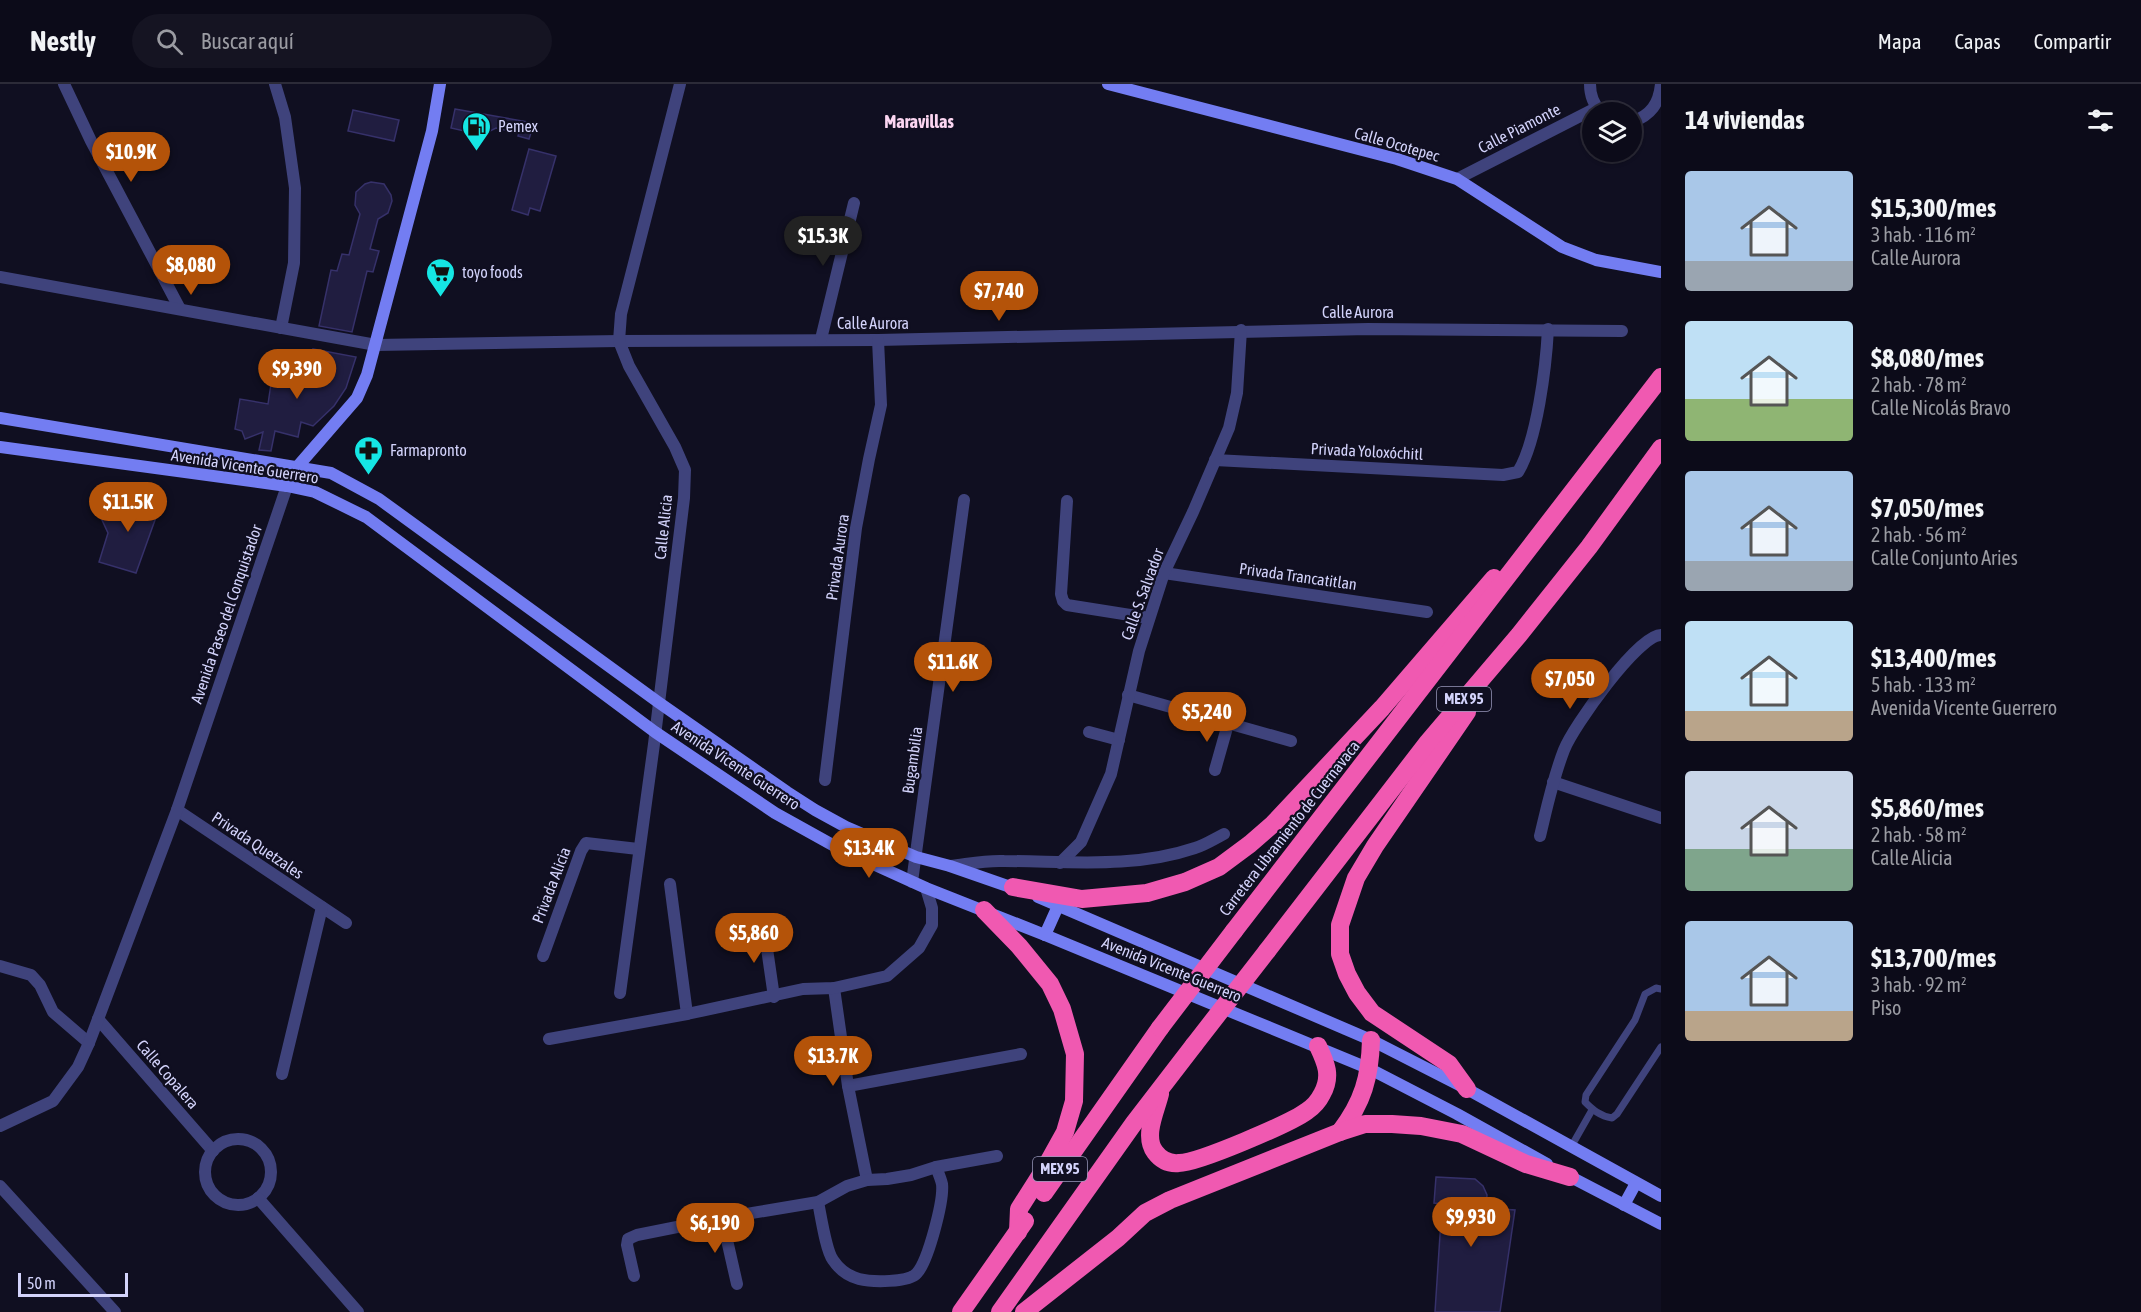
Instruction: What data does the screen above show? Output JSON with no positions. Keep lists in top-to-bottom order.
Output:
{
  "streets": {
    "highway": ["MEX 95", "Carretera Libramiento de Cuernavaca"],
    "main road": ["Calle Ocotepec", "Avenida Vicente Guerrero", "Avenida Paseo del Conquistador"],
    "street": [
      "Calle Piamonte",
      "Calle Aurora",
      "Privada Yoloxóchitl",
      "Calle Alicia",
      "Privada Aurora",
      "Privada Trancatitlan",
      "Calle S. Salvador",
      "Bugambilia",
      "Privada Quetzales",
      "Privada Alicia",
      "Calle Copalera"
    ]
  },
  "crossings": [
    ["Calle Piamonte", "Calle Ocotepec"],
    ["Calle Aurora", "Privada Yoloxóchitl"],
    ["Calle Aurora", "Calle Alicia"],
    ["Calle Aurora", "Privada Aurora"],
    ["Calle Aurora", "Calle S. Salvador"],
    ["Calle Aurora", "Avenida Paseo del Conquistador"],
    ["Privada Yoloxóchitl", "Calle S. Salvador"],
    ["Avenida Vicente Guerrero", "Calle Alicia"],
    ["Avenida Vicente Guerrero", "Avenida Paseo del Conquistador"],
    ["Avenida Vicente Guerrero", "Bugambilia"],
    ["Calle Alicia", "Privada Alicia"],
    ["Privada Trancatitlan", "Calle S. Salvador"],
    ["Avenida Paseo del Conquistador", "Privada Quetzales"],
    ["Avenida Paseo del Conquistador", "Calle Copalera"]
  ],
  "districts": ["Maravillas"],
  "places": {
    "fuel station": ["Pemex"],
    "supermarket": ["toyo foods"],
    "pharmacy": ["Farmapronto"]
  },
  "scale_bar": "50 m",
  "page": {
    "header": "Nestly",
    "search": "Buscar aquí",
    "nav": ["Mapa", "Capas", "Compartir"],
    "heading": "14 viviendas",
    "price": [
      "$10.9K",
      "$15.3K",
      "$8,080",
      "$7,740",
      "$9,390",
      "$11.5K",
      "$11.6K",
      "$7,050",
      "$5,240",
      "$13.4K",
      "$5,860",
      "$13.7K",
      "$9,930",
      "$6,190"
    ],
    "list": [
      {
        "name": "$15,300/mes",
        "note": "3 hab. · 116 m² · Calle Aurora"
      },
      {
        "name": "$8,080/mes",
        "note": "2 hab. · 78 m² · Calle Nicolás Bravo"
      },
      {
        "name": "$7,050/mes",
        "note": "2 hab. · 56 m² · Calle Conjunto Aries"
      },
      {
        "name": "$13,400/mes",
        "note": "5 hab. · 133 m² · Avenida Vicente Guerrero"
      },
      {
        "name": "$5,860/mes",
        "note": "2 hab. · 58 m² · Calle Alicia"
      },
      {
        "name": "$13,700/mes",
        "note": "3 hab. · 92 m² · Piso"
      }
    ],
    "scale": "50 m"
  }
}
